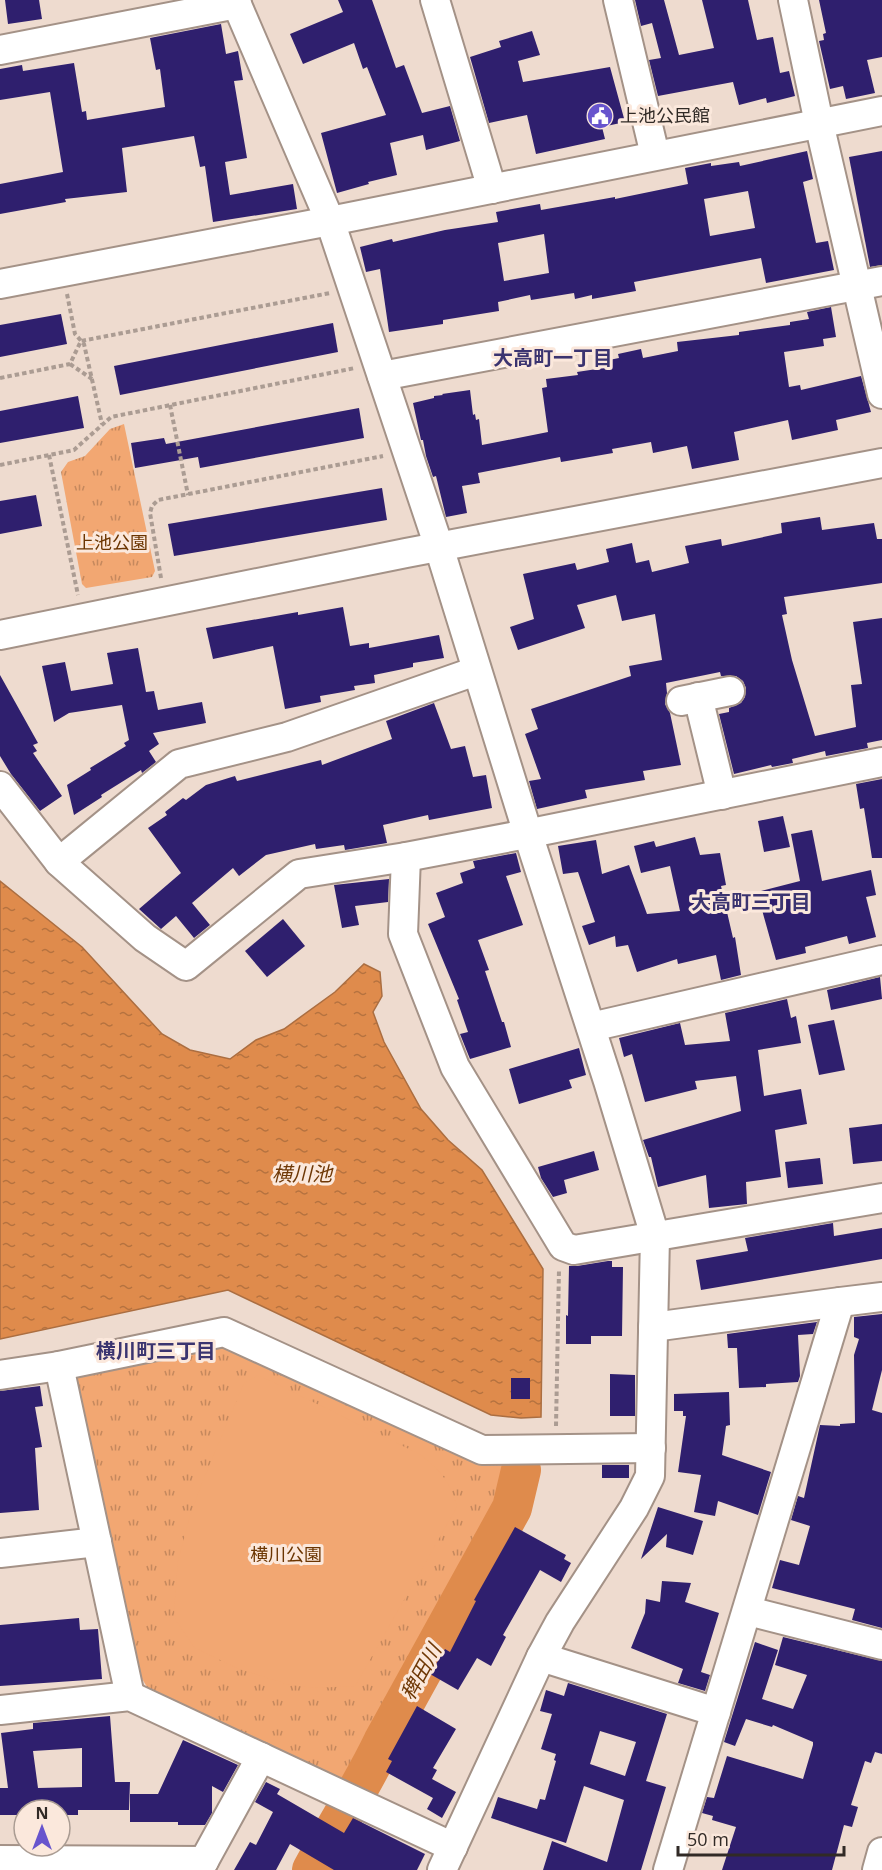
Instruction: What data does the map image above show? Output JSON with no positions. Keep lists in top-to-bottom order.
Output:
{
  "districts": ["大高町一丁目", "大高町三丁目", "横川町三丁目"],
  "water": ["横川池", "稗田川"],
  "parks": ["上池公園", "横川公園"],
  "places": {
    "public building": ["上池公民館"]
  },
  "scale_bar": "50 m",
  "north": "top"
}
